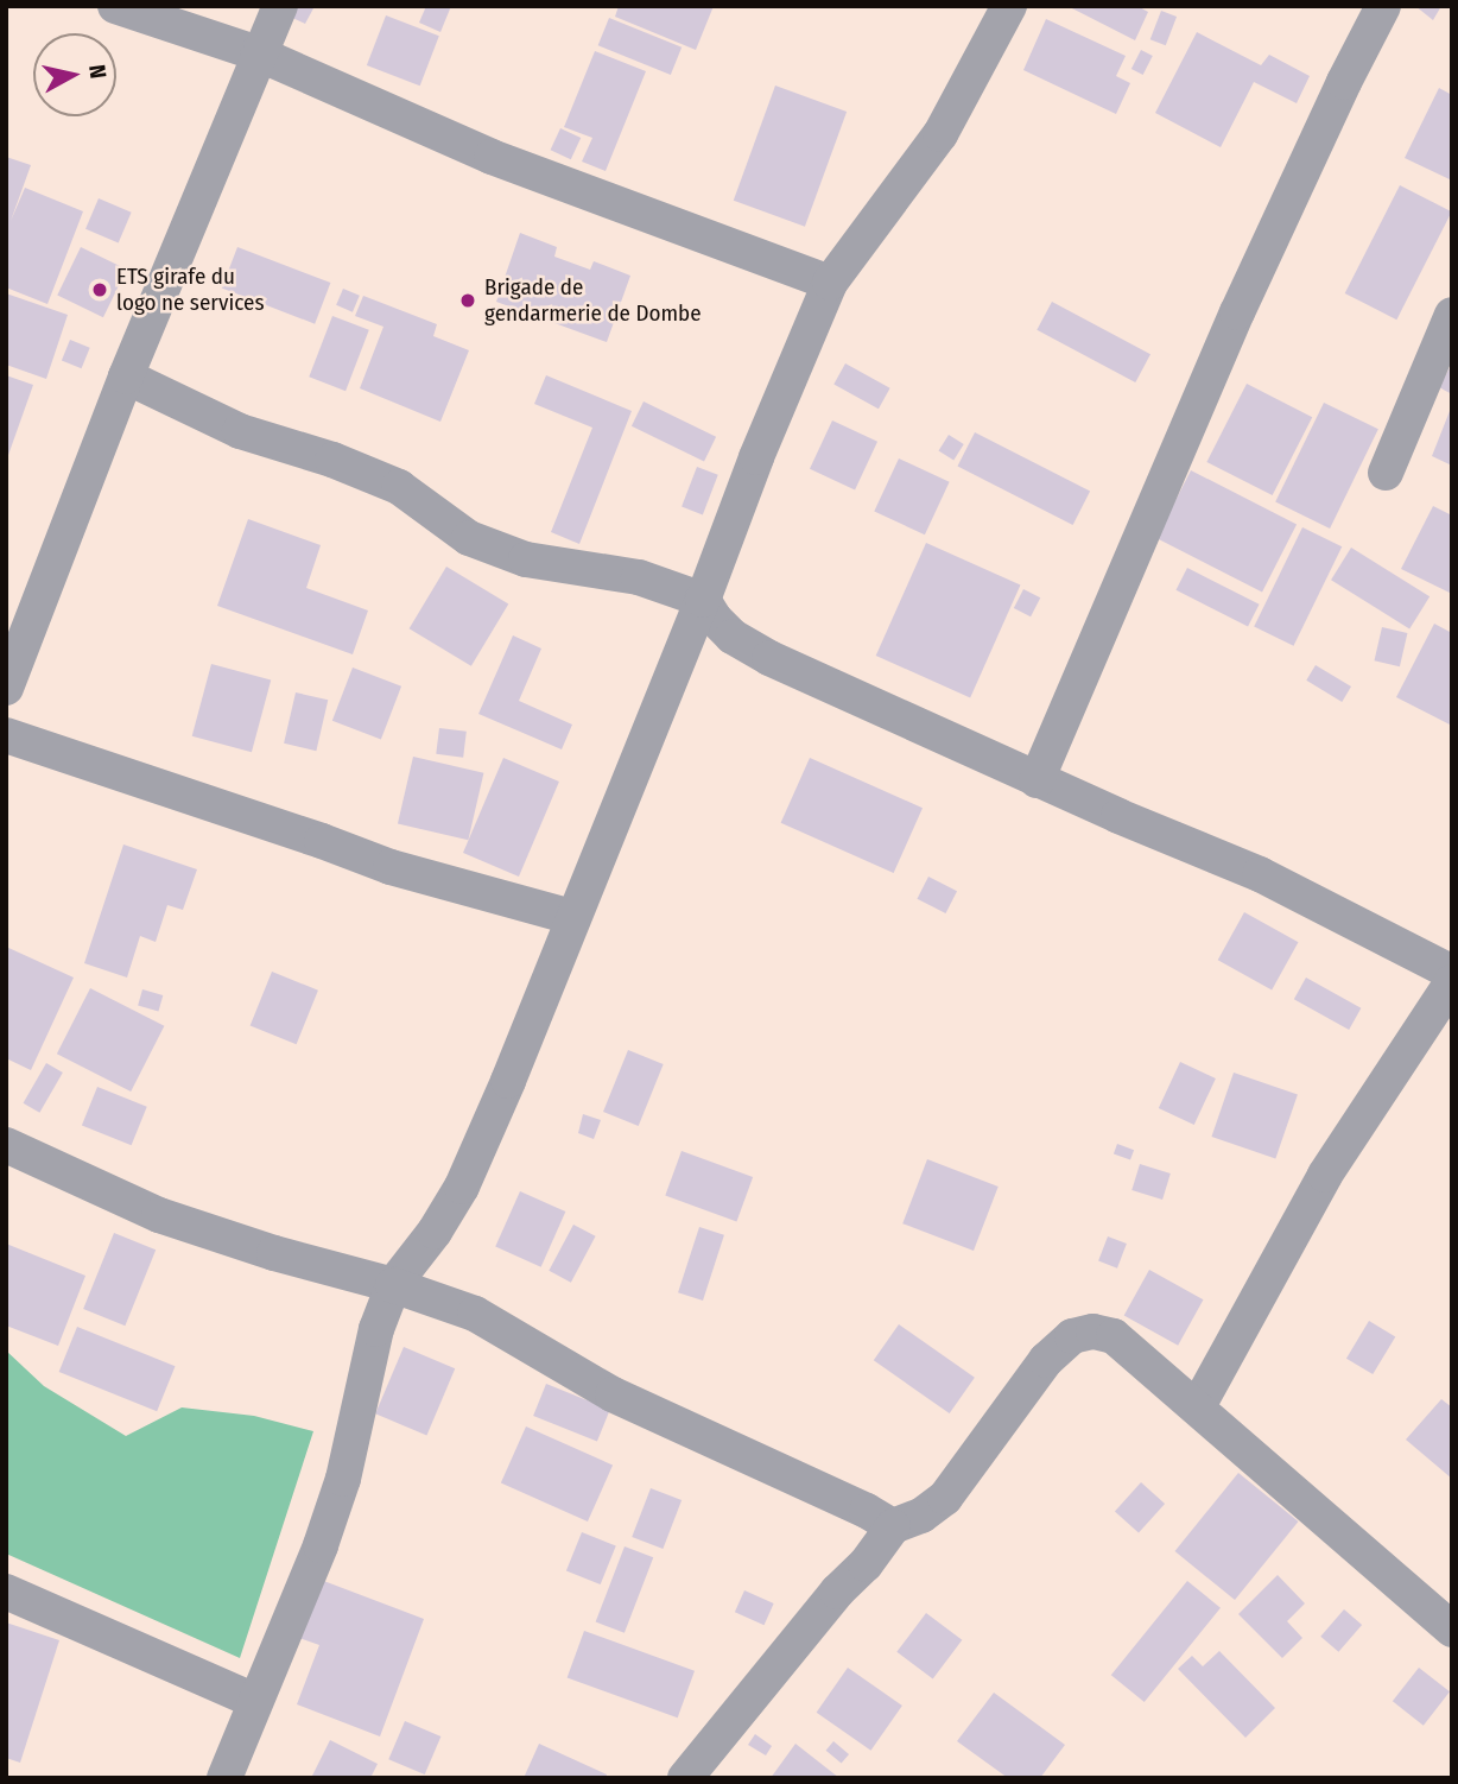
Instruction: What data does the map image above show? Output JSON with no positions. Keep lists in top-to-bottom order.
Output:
{
  "places": ["ETS girafe du logo ne services", "Brigade de gendarmerie de Dombe"],
  "north": "right"
}
